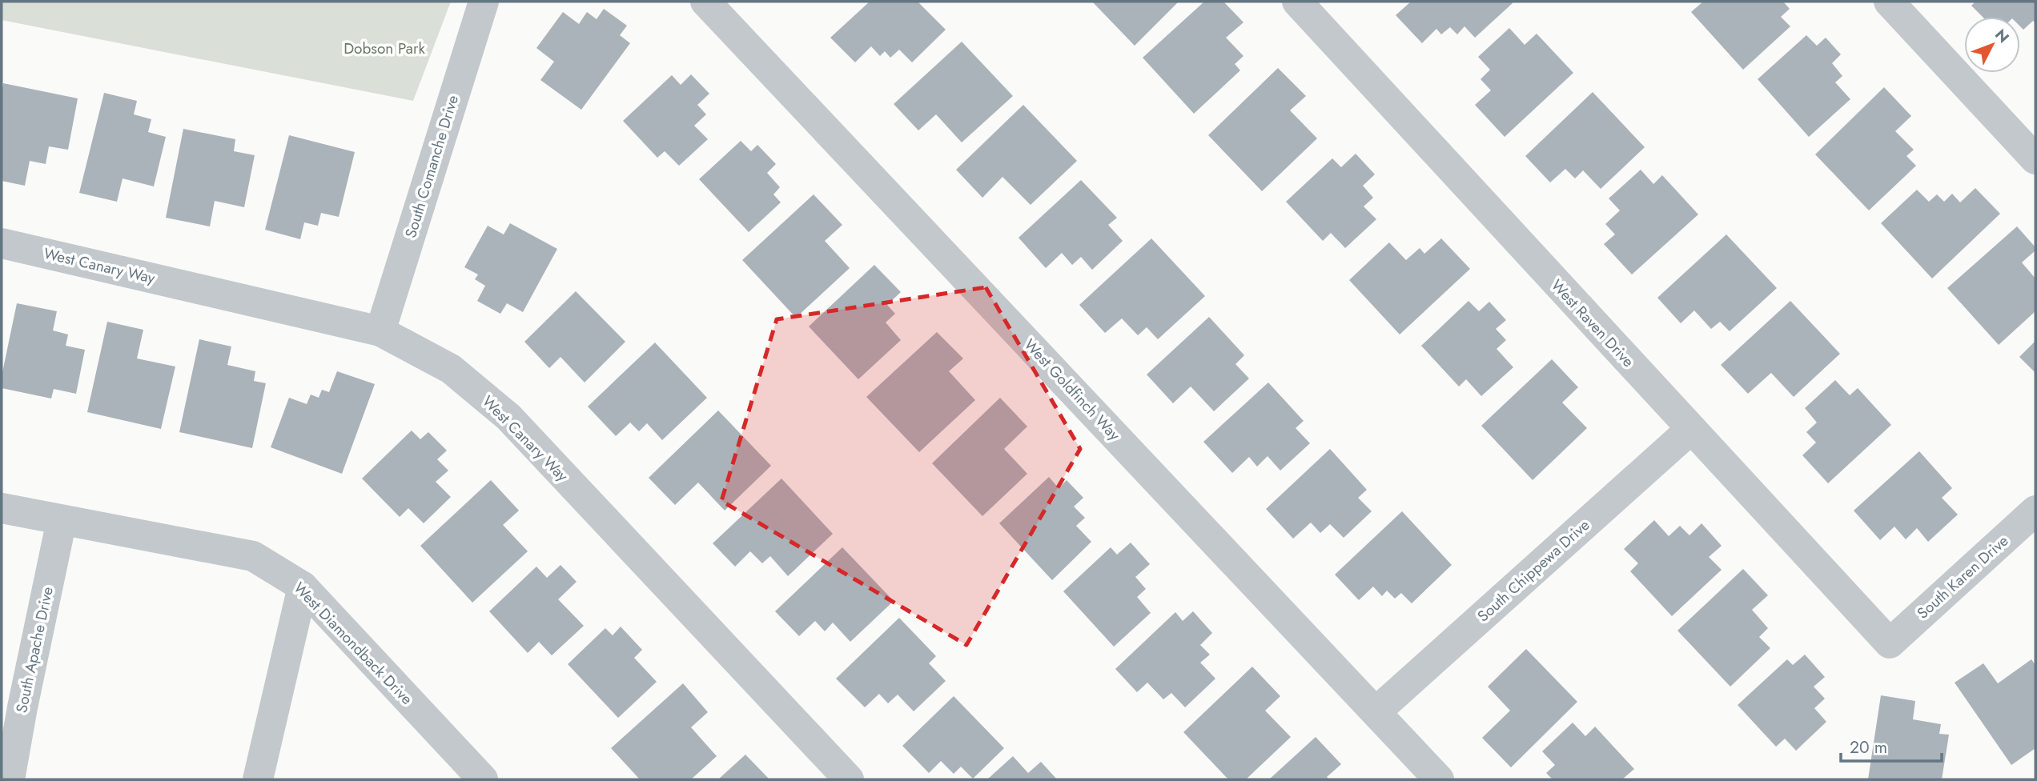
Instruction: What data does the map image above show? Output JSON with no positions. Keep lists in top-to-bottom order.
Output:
{
  "streets": {
    "street": [
      "South Comanche Drive",
      "West Canary Way",
      "West Raven Drive",
      "West Goldfinch Way",
      "South Chippewa Drive",
      "South Karen Drive",
      "West Diamondback Drive",
      "South Apache Drive"
    ]
  },
  "crossings": [
    ["South Comanche Drive", "West Canary Way"],
    ["West Raven Drive", "South Chippewa Drive"],
    ["West Raven Drive", "South Karen Drive"],
    ["West Goldfinch Way", "South Chippewa Drive"],
    ["West Diamondback Drive", "South Apache Drive"]
  ],
  "parks": ["Dobson Park"],
  "scale_bar": "20 m",
  "north": "top right"
}
